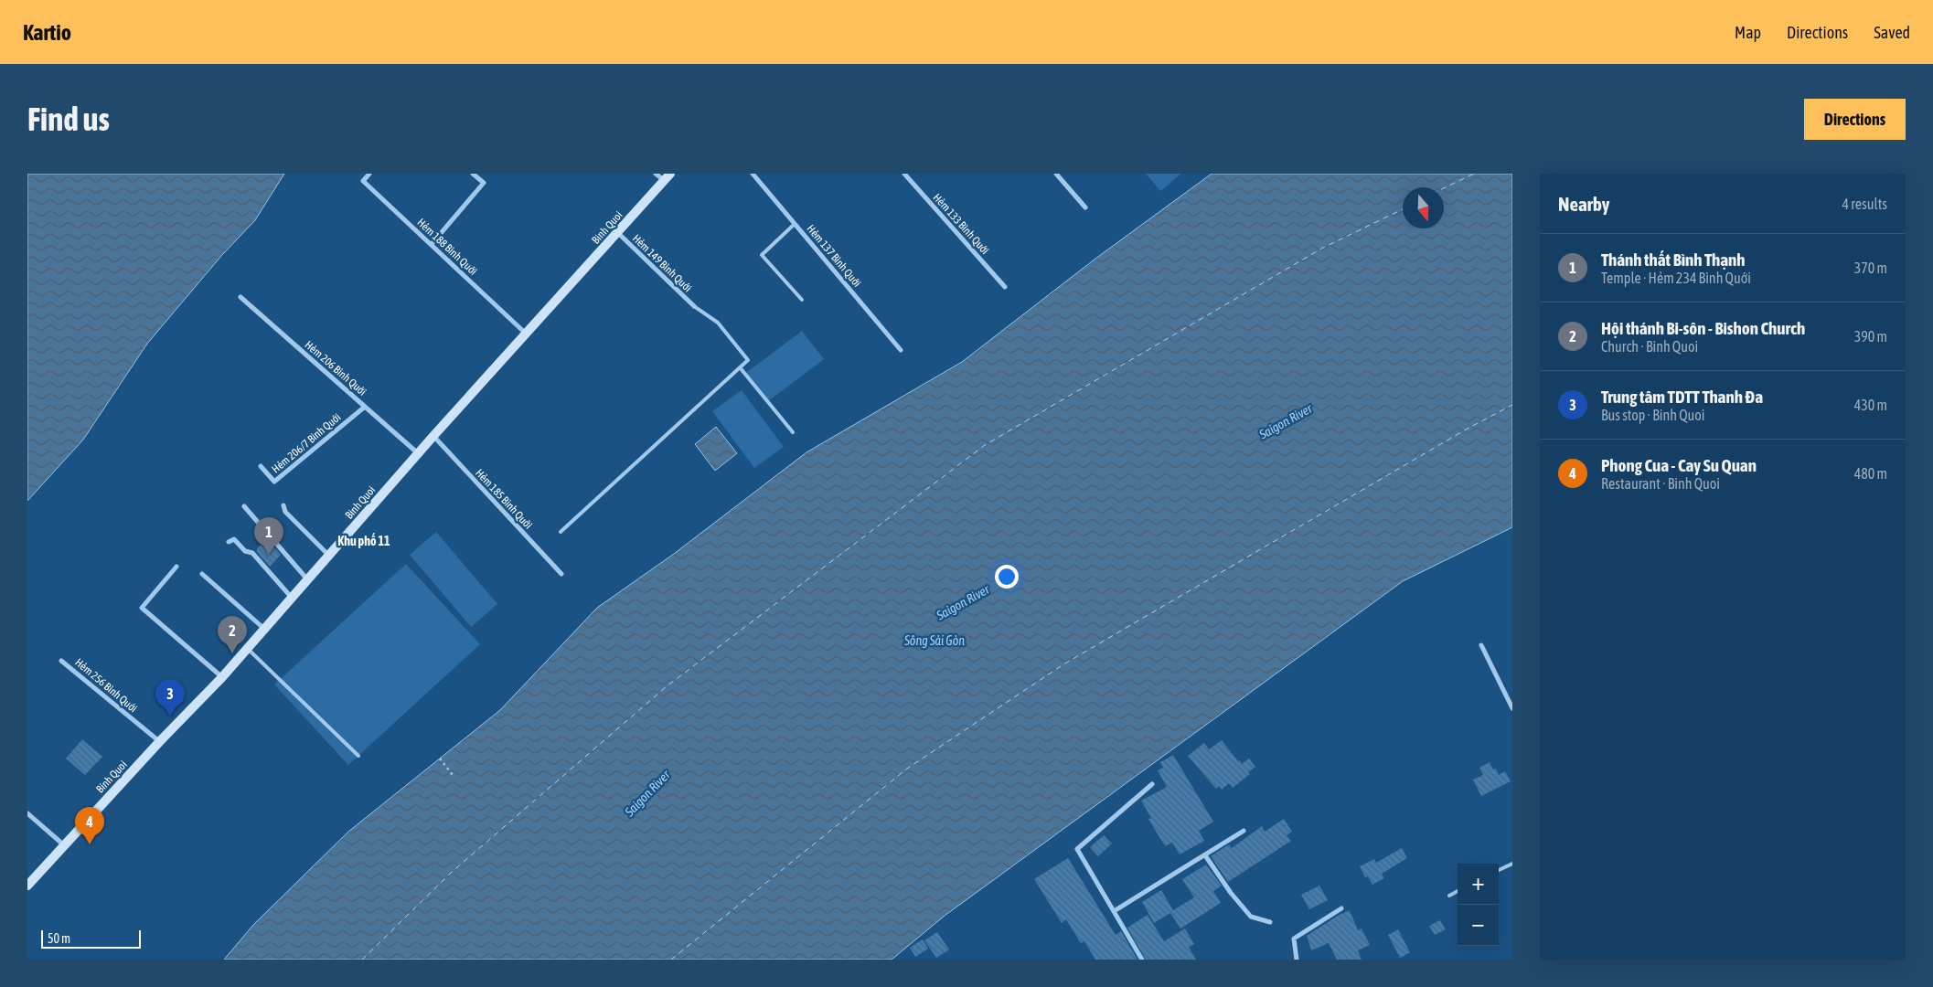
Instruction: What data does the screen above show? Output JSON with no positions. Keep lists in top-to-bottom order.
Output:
{
  "streets": {
    "main road": ["Binh Quoi"],
    "street": [
      "Hẻm 133 Bình Quới",
      "Hẻm 188 Bình Quới",
      "Hẻm 137 Bình Quới",
      "Hẻm 149 Bình Quới",
      "Hẻm 206 Bình Quới",
      "Hẻm 206/7 Bình Quới",
      "Hẻm 185 Bình Quới",
      "Hẻm 256 Bình Quới"
    ]
  },
  "crossings": [
    ["Binh Quoi", "Hẻm 188 Bình Quới"],
    ["Binh Quoi", "Hẻm 149 Bình Quới"],
    ["Binh Quoi", "Hẻm 206 Bình Quới"],
    ["Binh Quoi", "Hẻm 185 Bình Quới"],
    ["Binh Quoi", "Hẻm 256 Bình Quới"],
    ["Hẻm 206 Bình Quới", "Hẻm 206/7 Bình Quới"]
  ],
  "districts": ["Khu phố 11"],
  "water": ["Saigon River", "Sông Sài Gòn"],
  "scale_bar": "50 m",
  "north": "bottom",
  "page": {
    "header": "Kartio",
    "nav": ["Map", "Directions", "Saved"],
    "buttons": "Directions",
    "title": "Find us",
    "heading": ["Nearby", "4 results"],
    "list": [
      {
        "mark": "1",
        "name": "Thánh thất Bình Thạnh",
        "note": "Temple · Hẻm 234 Bình Quới",
        "value": "370 m"
      },
      {
        "mark": "2",
        "name": "Hội thánh Bi-sôn - Bishon Church",
        "note": "Church · Binh Quoi",
        "value": "390 m"
      },
      {
        "mark": "3",
        "name": "Trung tâm TDTT Thanh Đa",
        "note": "Bus stop · Binh Quoi",
        "value": "430 m"
      },
      {
        "mark": "4",
        "name": "Phong Cua - Cay Su Quan",
        "note": "Restaurant · Binh Quoi",
        "value": "480 m"
      }
    ],
    "pins": [
      "1",
      "2",
      "3",
      "4"
    ],
    "map_buttons": ["+", "−"],
    "scale": "50 m"
  }
}
